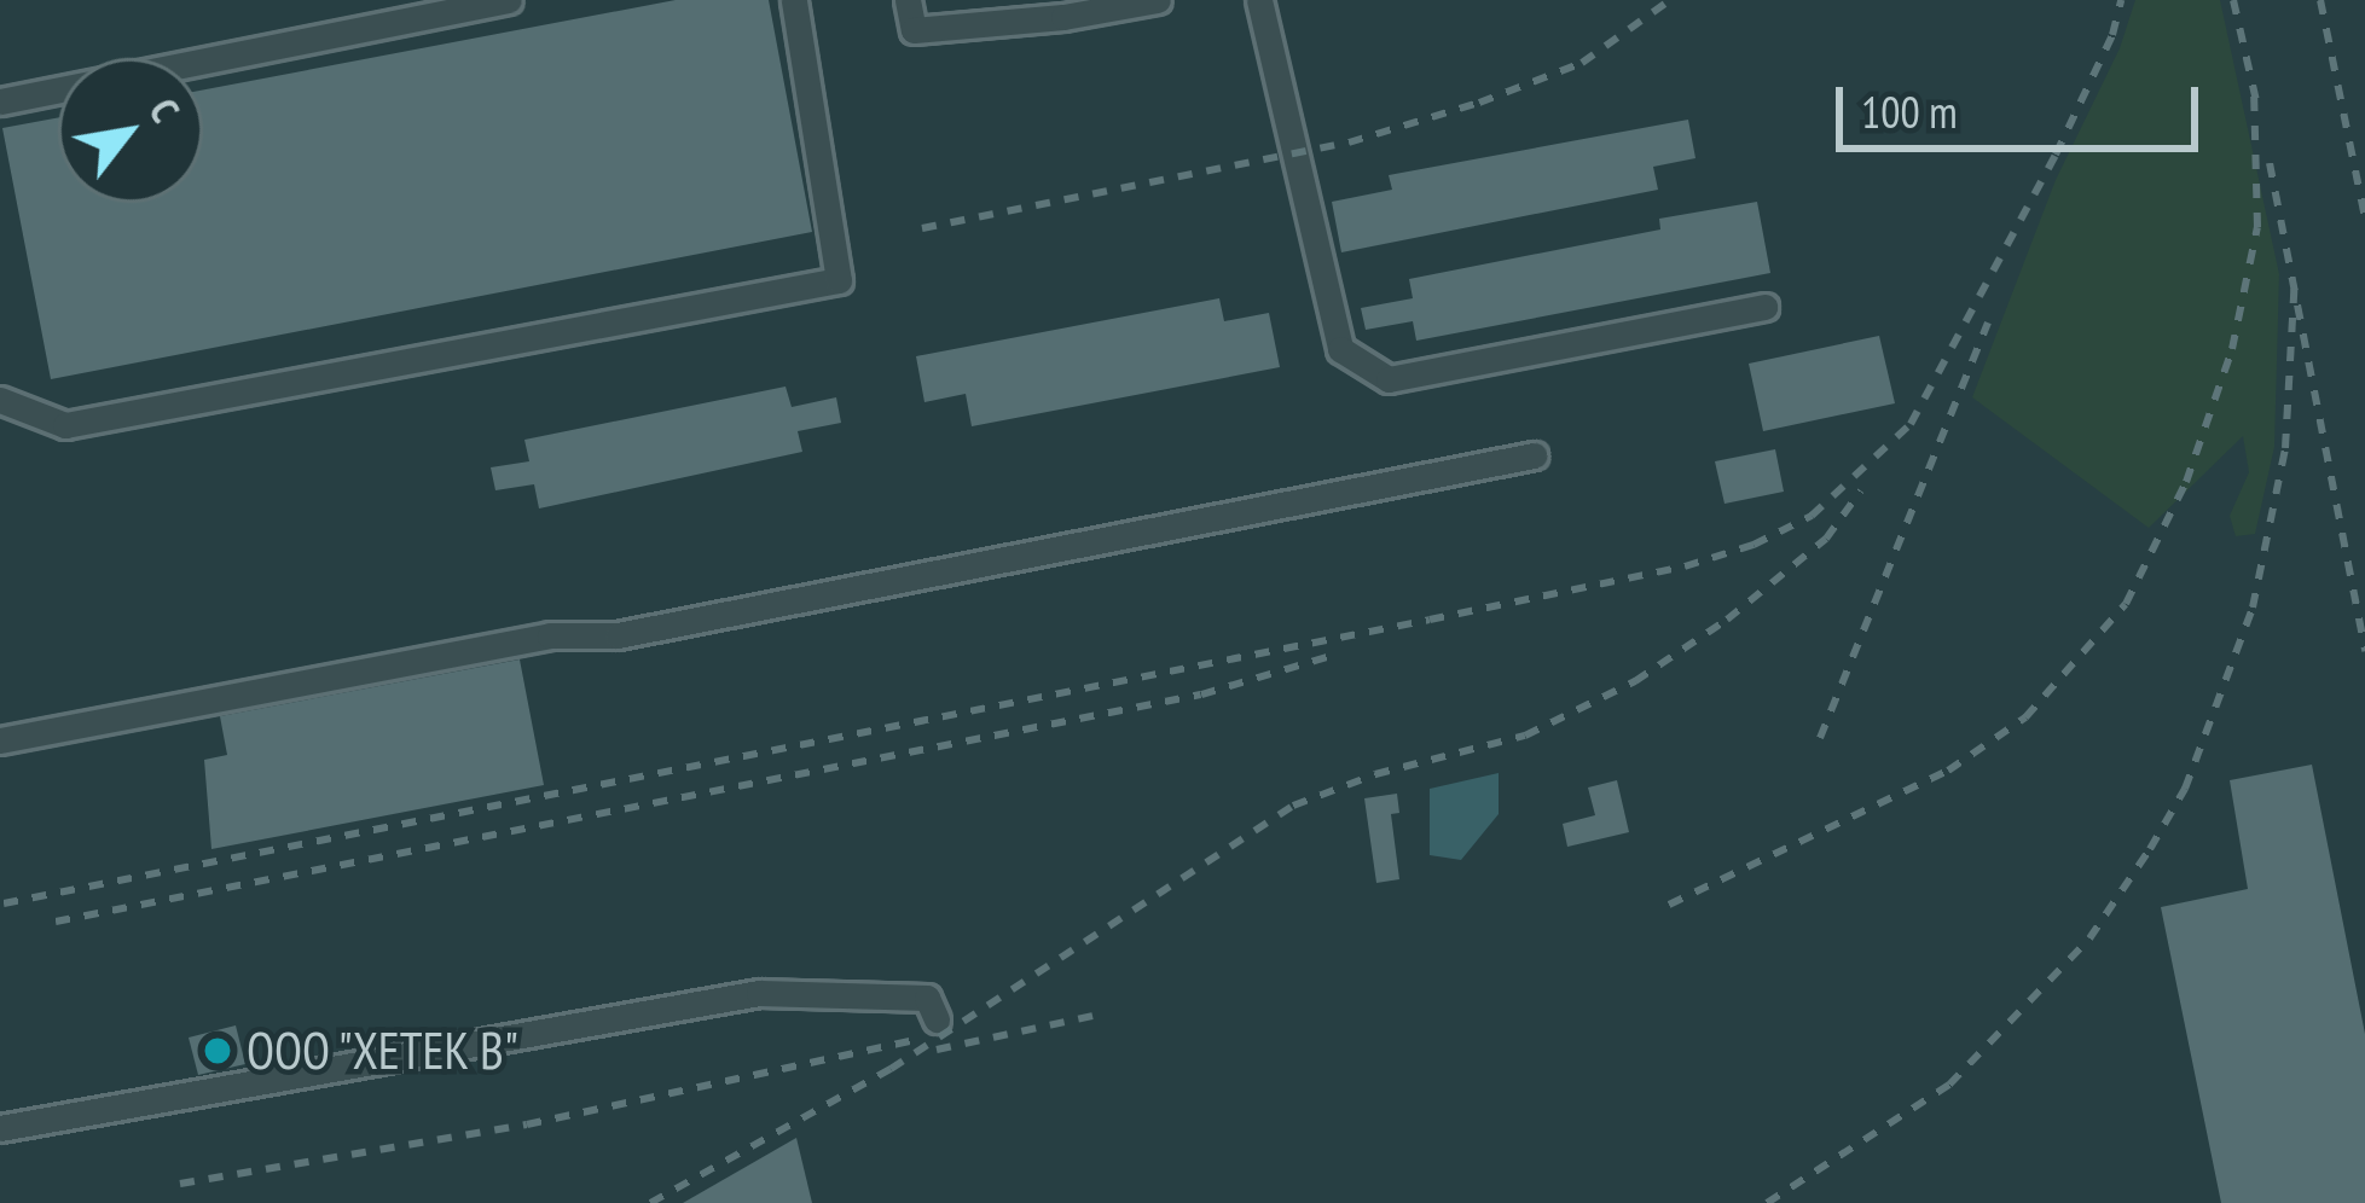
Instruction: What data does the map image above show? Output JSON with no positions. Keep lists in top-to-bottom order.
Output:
{
  "places": ["ООО \"ХЕТЕК В\""],
  "scale_bar": "100 m",
  "north": "top right"
}
